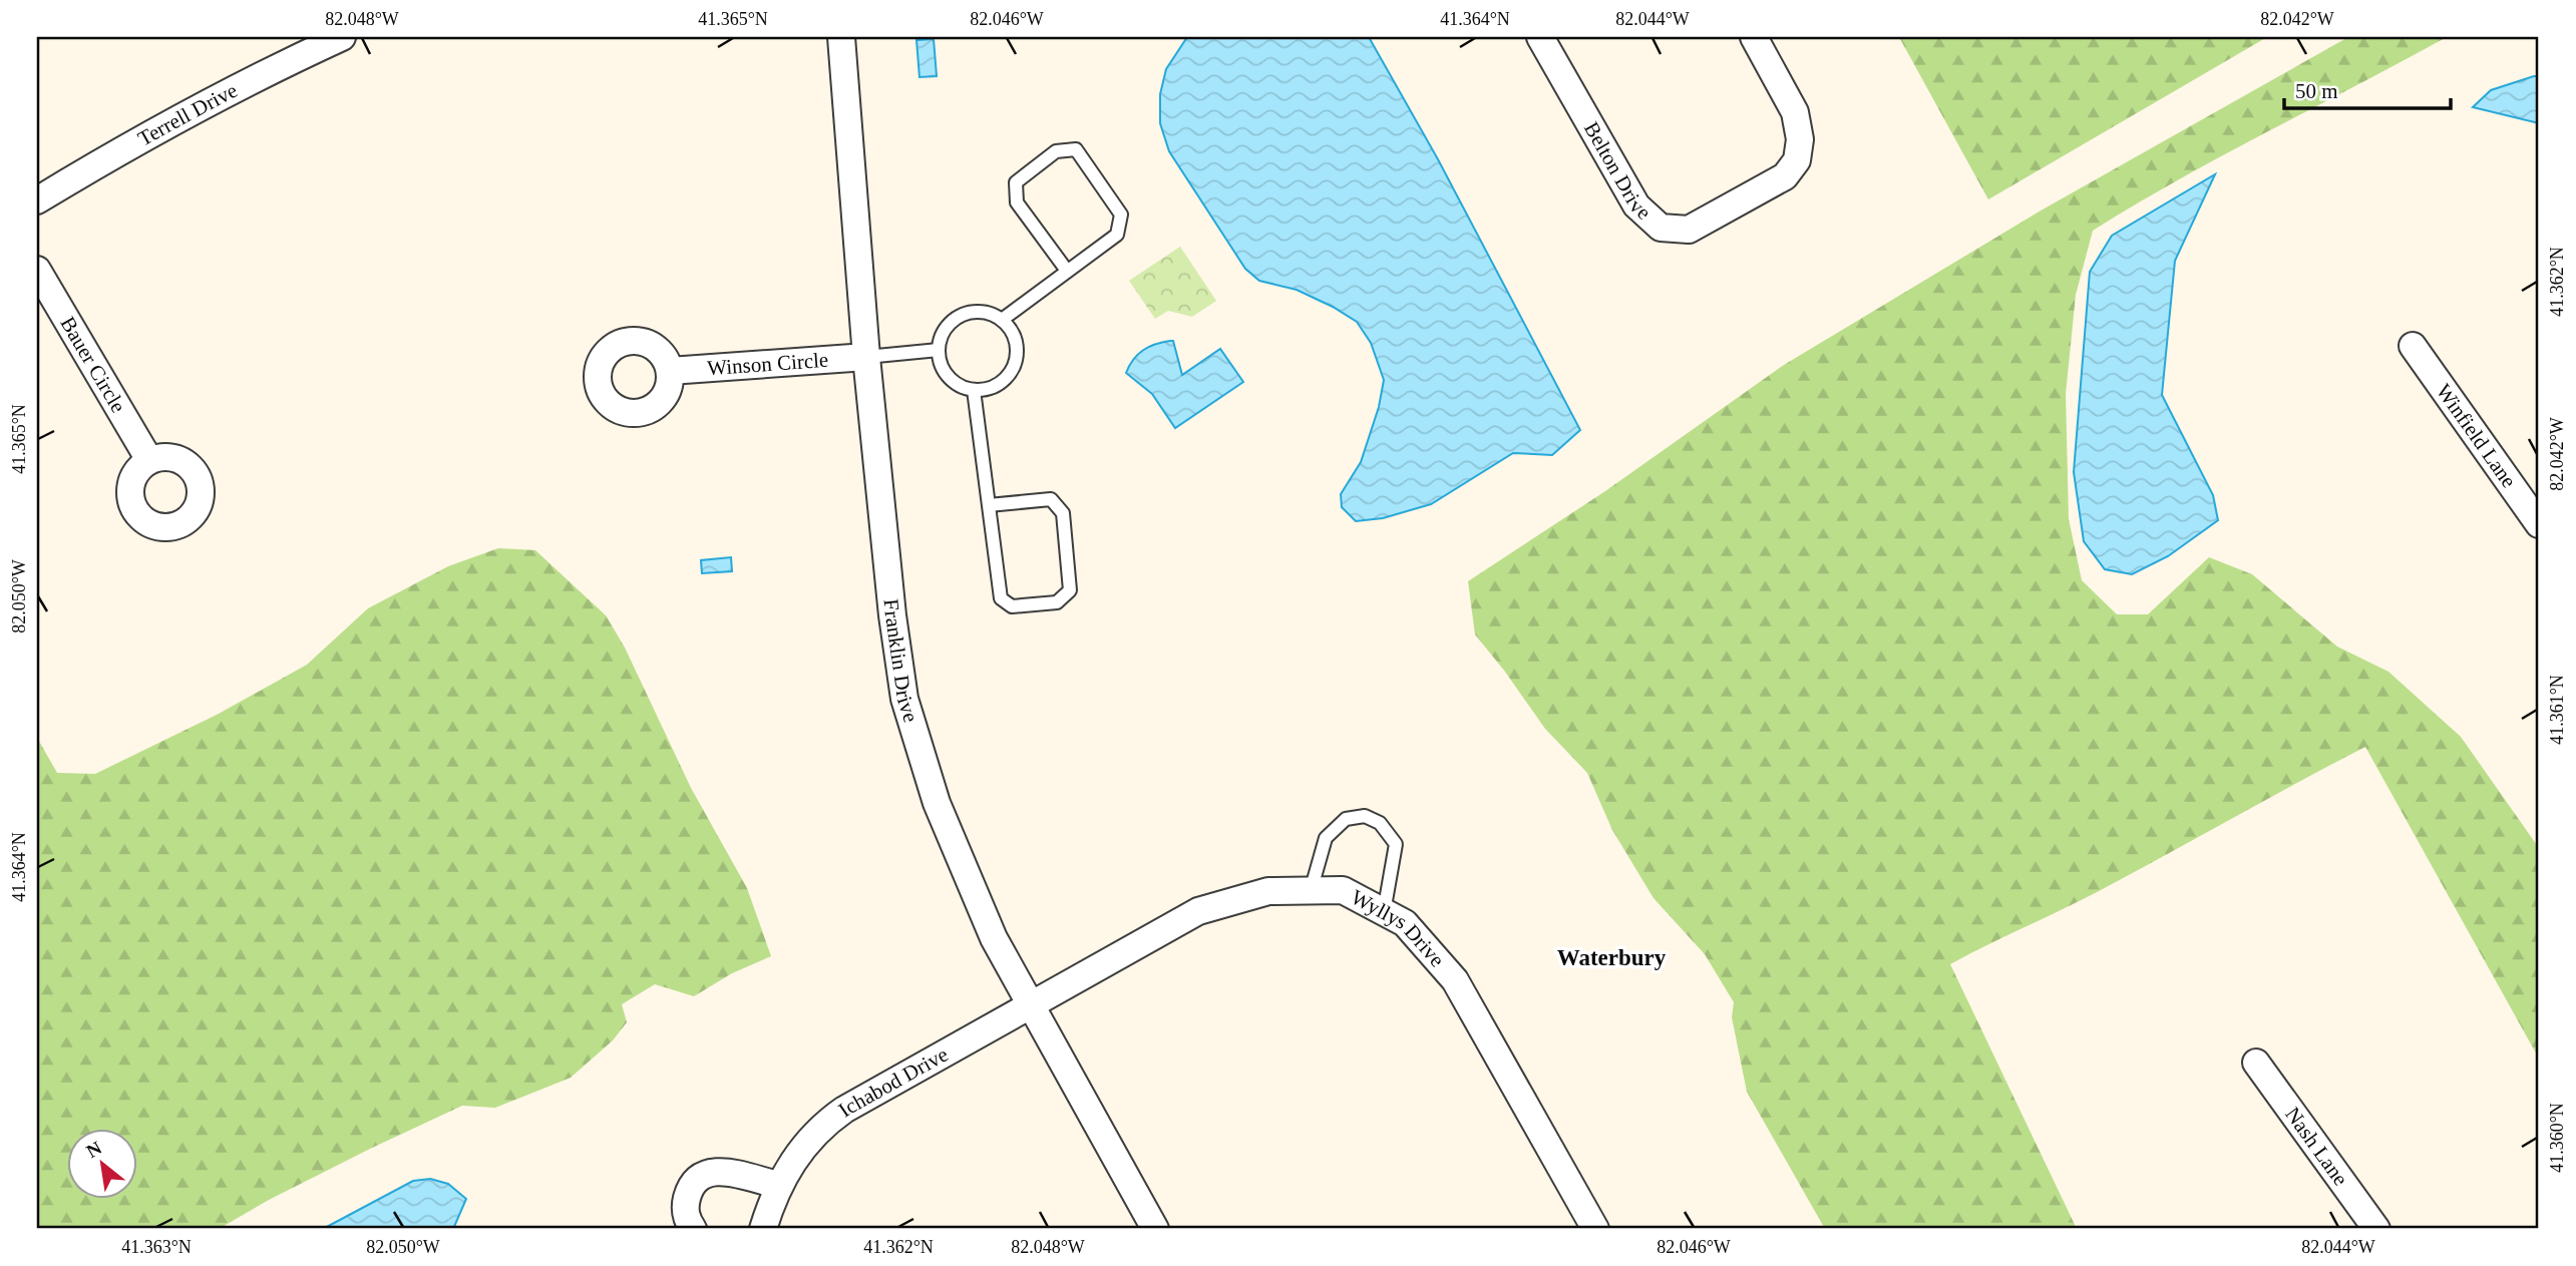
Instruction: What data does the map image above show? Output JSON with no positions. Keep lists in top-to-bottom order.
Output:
{
  "streets": {
    "street": [
      "Terrell Drive",
      "Belton Drive",
      "Winson Circle",
      "Bauer Circle",
      "Winfield Lane",
      "Franklin Drive",
      "Wyllys Drive",
      "Ichabod Drive",
      "Nash Lane"
    ]
  },
  "crossings": [
    ["Winson Circle", "Franklin Drive"],
    ["Franklin Drive", "Wyllys Drive"],
    ["Franklin Drive", "Ichabod Drive"],
    ["Wyllys Drive", "Ichabod Drive"]
  ],
  "districts": ["Waterbury"],
  "scale_bar": "50 m",
  "north": "top left",
  "coordinates": [
    "82.048°W",
    "41.365°N",
    "82.046°W",
    "41.364°N",
    "82.044°W",
    "82.042°W",
    "41.362°N",
    "82.050°W",
    "41.361°N",
    "41.360°N",
    "41.363°N"
  ]
}
